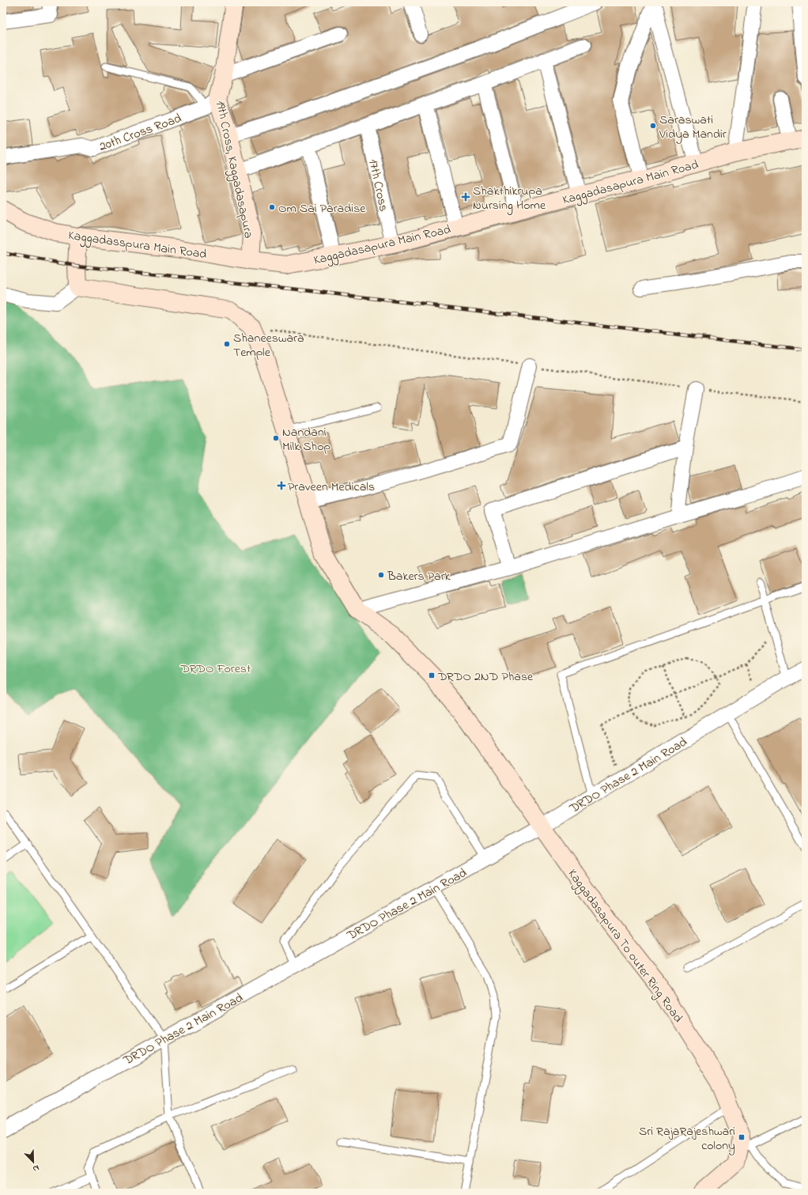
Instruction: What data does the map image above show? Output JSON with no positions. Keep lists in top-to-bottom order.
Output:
{
  "streets": {
    "street": [
      "20th Cross Road",
      "19th Cross, Kaggadasapura",
      "Kaggadasapura Main Road",
      "17th Cross",
      "Kaggadasspura Main Road",
      "DRDO Phase 2 Main Road",
      "Kaggadasapura To outer Ring Road"
    ]
  },
  "crossings": [
    ["20th Cross Road", "19th Cross, Kaggadasapura"],
    ["19th Cross, Kaggadasapura", "Kaggadasapura Main Road"],
    ["19th Cross, Kaggadasapura", "Kaggadasspura Main Road"],
    ["Kaggadasapura Main Road", "17th Cross"],
    ["Kaggadasapura Main Road", "Kaggadasspura Main Road"],
    ["DRDO Phase 2 Main Road", "Kaggadasapura To outer Ring Road"]
  ],
  "parks": ["DRDO Forest"],
  "places": {
    "other": [
      "Saraswati Vidya Mandir",
      "Om Sai Paradise",
      "Shaneeswara Temple",
      "Nandani Milk Shop",
      "Bakers Park"
    ],
    "health": ["Shakthikrupa Nursing Home", "Praveen Medicals"],
    "transit": ["DRDO 2ND Phase", "Sri RajaRajeshwari colony"]
  },
  "north": "bottom right"
}
